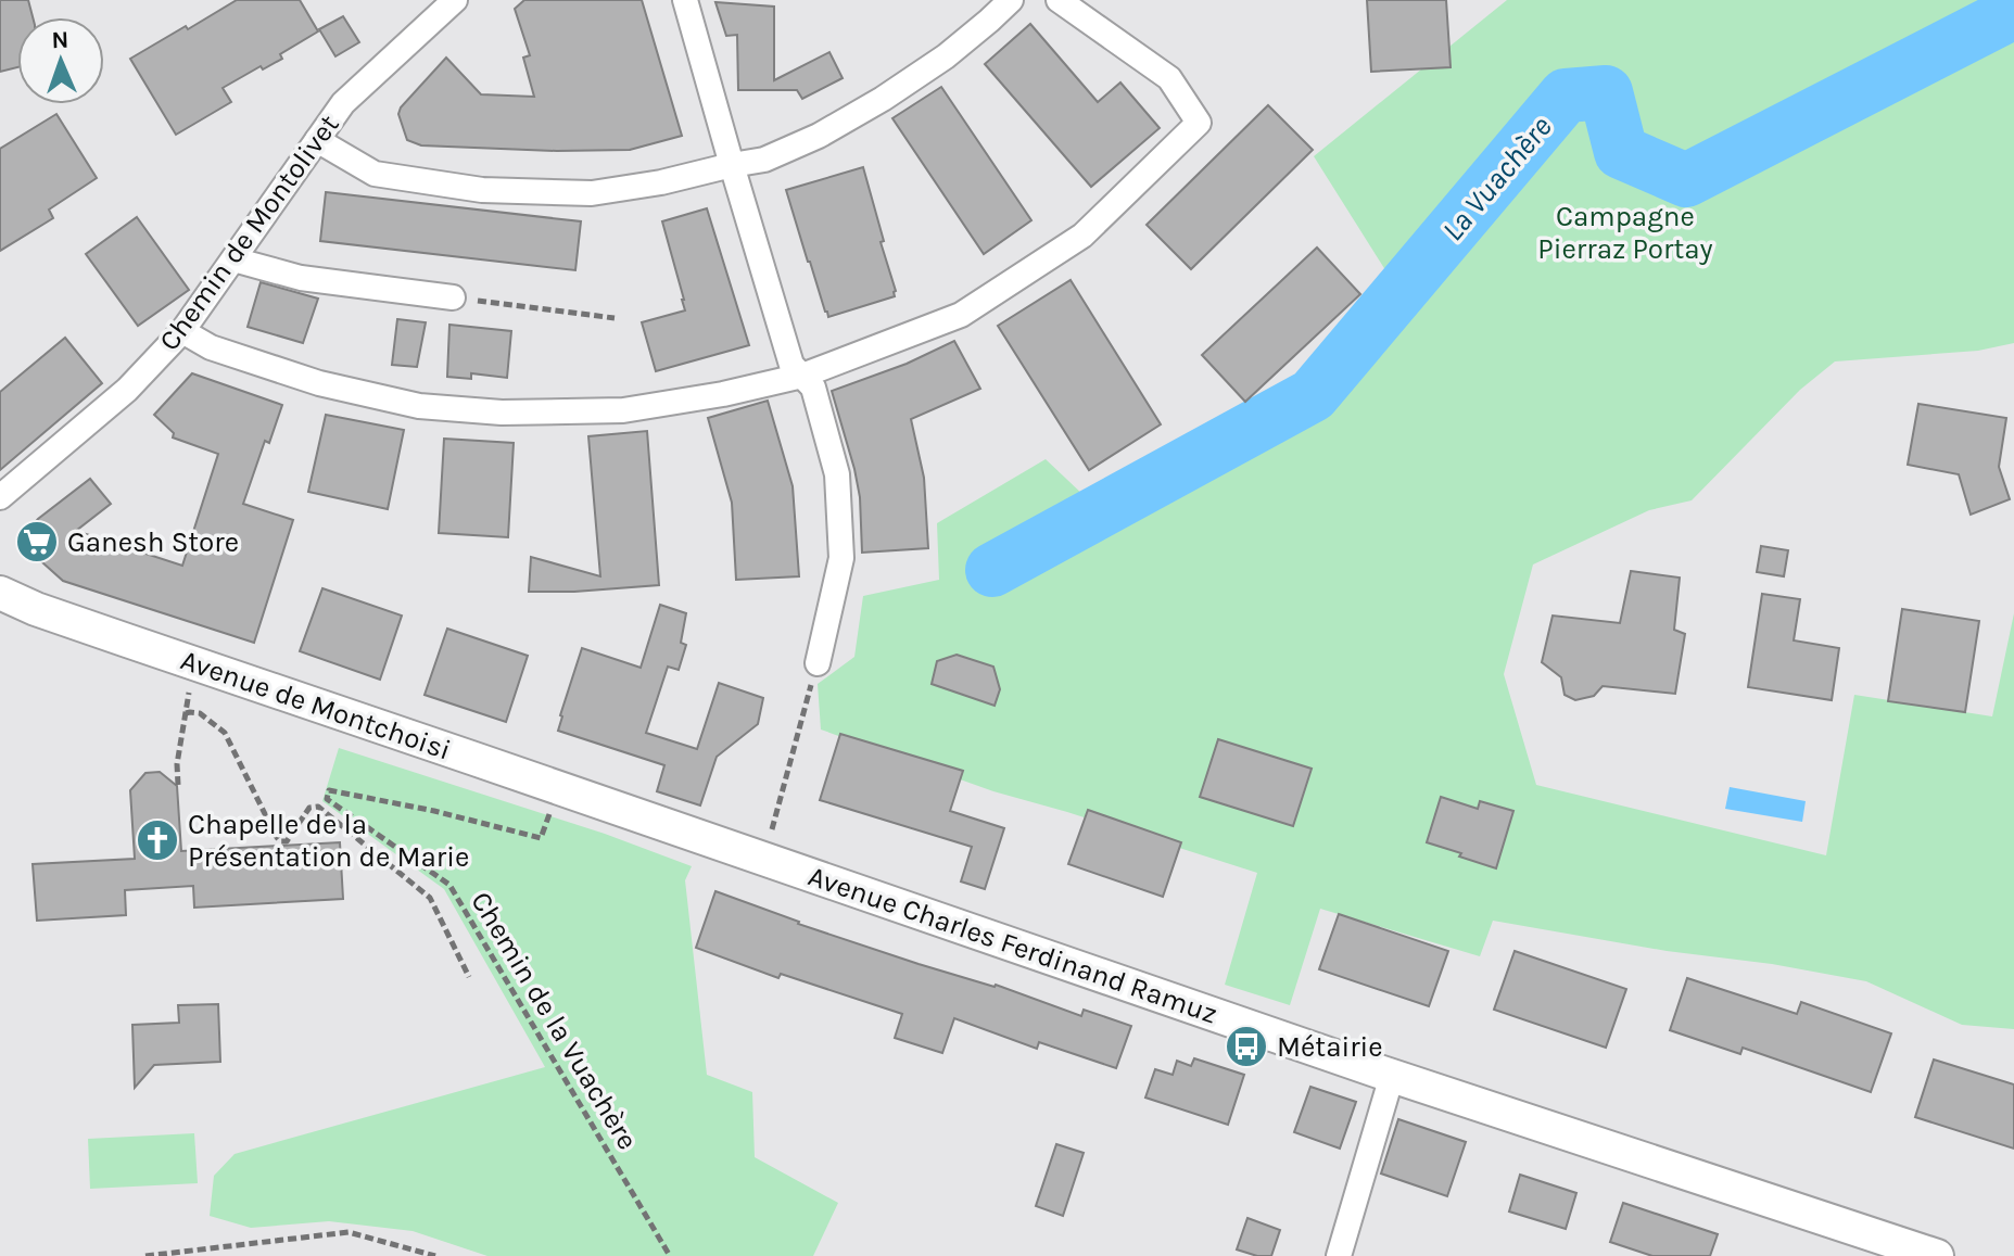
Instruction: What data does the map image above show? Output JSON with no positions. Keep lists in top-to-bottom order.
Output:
{
  "streets": {
    "street": ["Chemin de Montolivet", "Avenue de Montchoisi", "Avenue Charles Ferdinand Ramuz"],
    "path": ["Chemin de la Vuachère"]
  },
  "crossings": [
    ["Avenue de Montchoisi", "Avenue Charles Ferdinand Ramuz"]
  ],
  "water": ["La Vuachère"],
  "parks": ["Campagne Pierraz Portay"],
  "places": {
    "supermarket": ["Ganesh Store"],
    "church": ["Chapelle de la Présentation de Marie"],
    "bus stop": ["Métairie"]
  },
  "north": "top"
}
